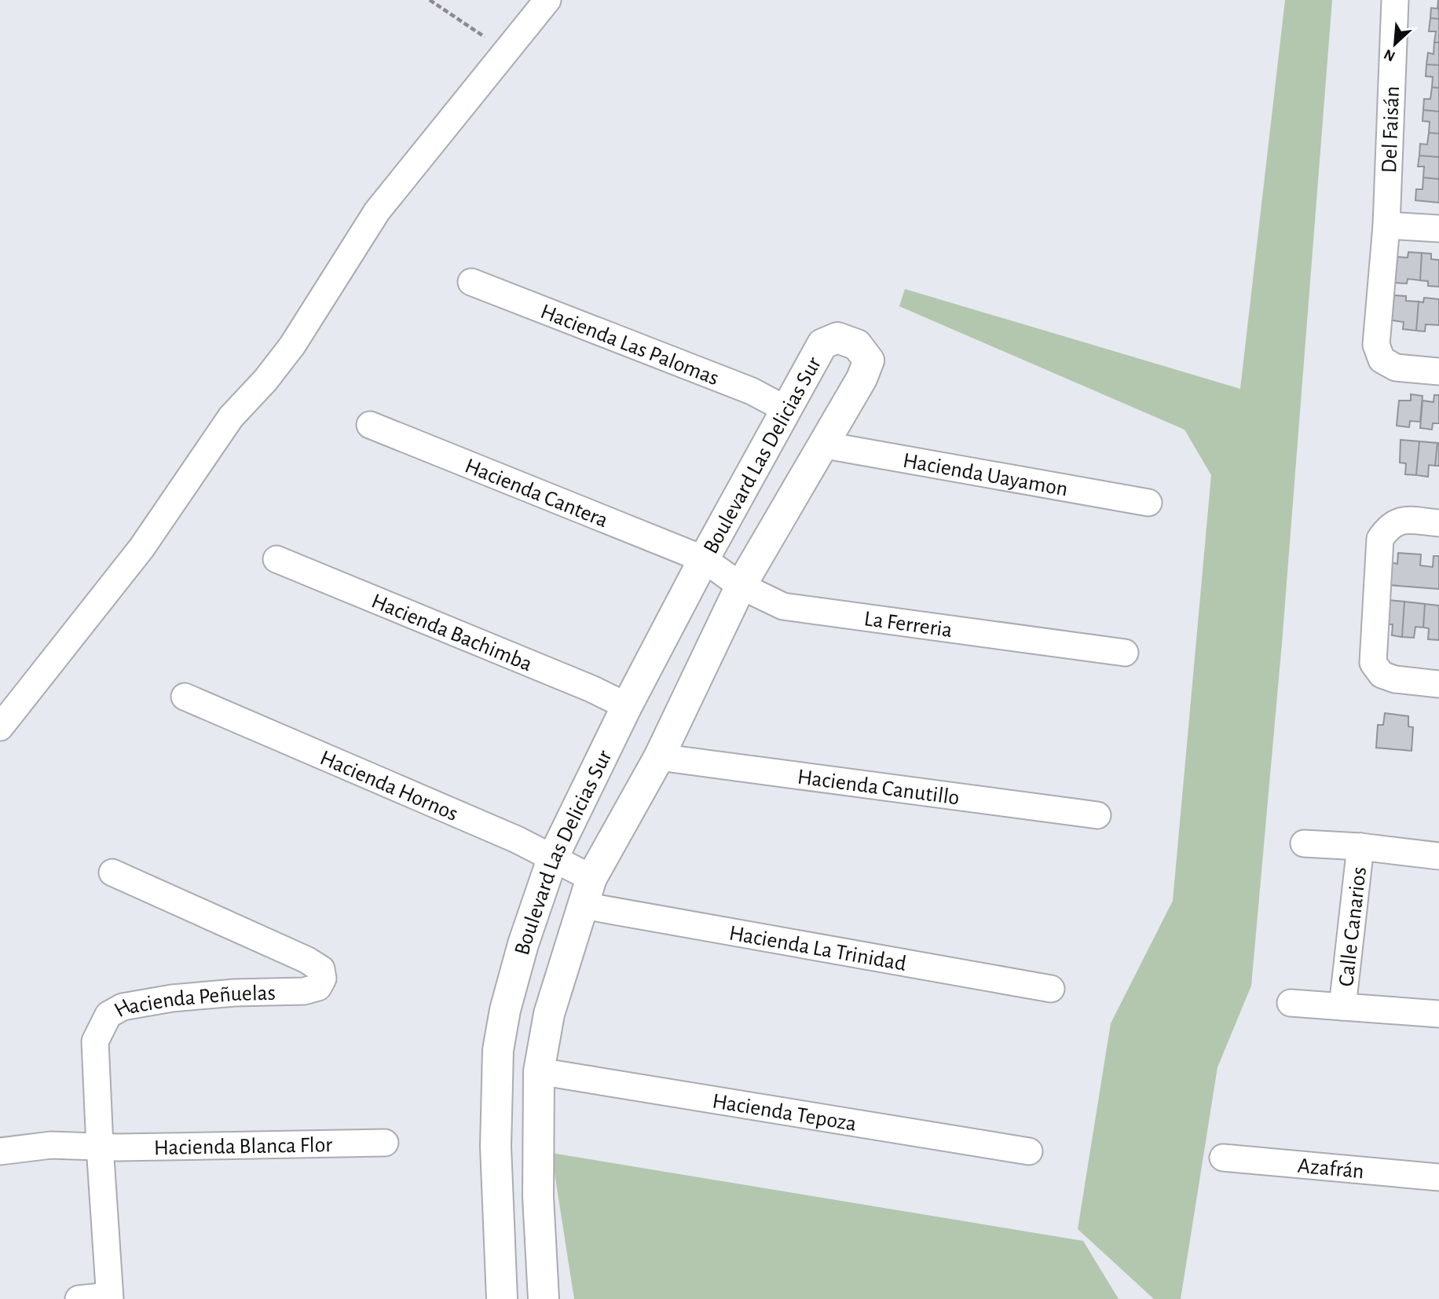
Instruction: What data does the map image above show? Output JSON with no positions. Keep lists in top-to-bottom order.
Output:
{
  "streets": {
    "street": [
      "Del Faisán",
      "Hacienda Las Palomas",
      "Boulevard Las Delicias Sur",
      "Hacienda Uayamon",
      "Hacienda Cantera",
      "La Ferreria",
      "Hacienda Bachimba",
      "Hacienda Hornos",
      "Hacienda Canutillo",
      "Calle Canarios",
      "Hacienda La Trinidad",
      "Hacienda Peñuelas",
      "Hacienda Tepoza",
      "Hacienda Blanca Flor",
      "Azafrán"
    ]
  },
  "crossings": [
    ["Hacienda Las Palomas", "Boulevard Las Delicias Sur"],
    ["Boulevard Las Delicias Sur", "Hacienda Uayamon"],
    ["Boulevard Las Delicias Sur", "Hacienda Cantera"],
    ["Boulevard Las Delicias Sur", "La Ferreria"],
    ["Boulevard Las Delicias Sur", "Hacienda Bachimba"],
    ["Boulevard Las Delicias Sur", "Hacienda Hornos"],
    ["Boulevard Las Delicias Sur", "Hacienda Canutillo"],
    ["Boulevard Las Delicias Sur", "Hacienda La Trinidad"],
    ["Boulevard Las Delicias Sur", "Hacienda Tepoza"],
    ["Hacienda Cantera", "La Ferreria"],
    ["Hacienda Hornos", "Hacienda La Trinidad"],
    ["Hacienda Peñuelas", "Hacienda Blanca Flor"]
  ],
  "north": "bottom left"
}
